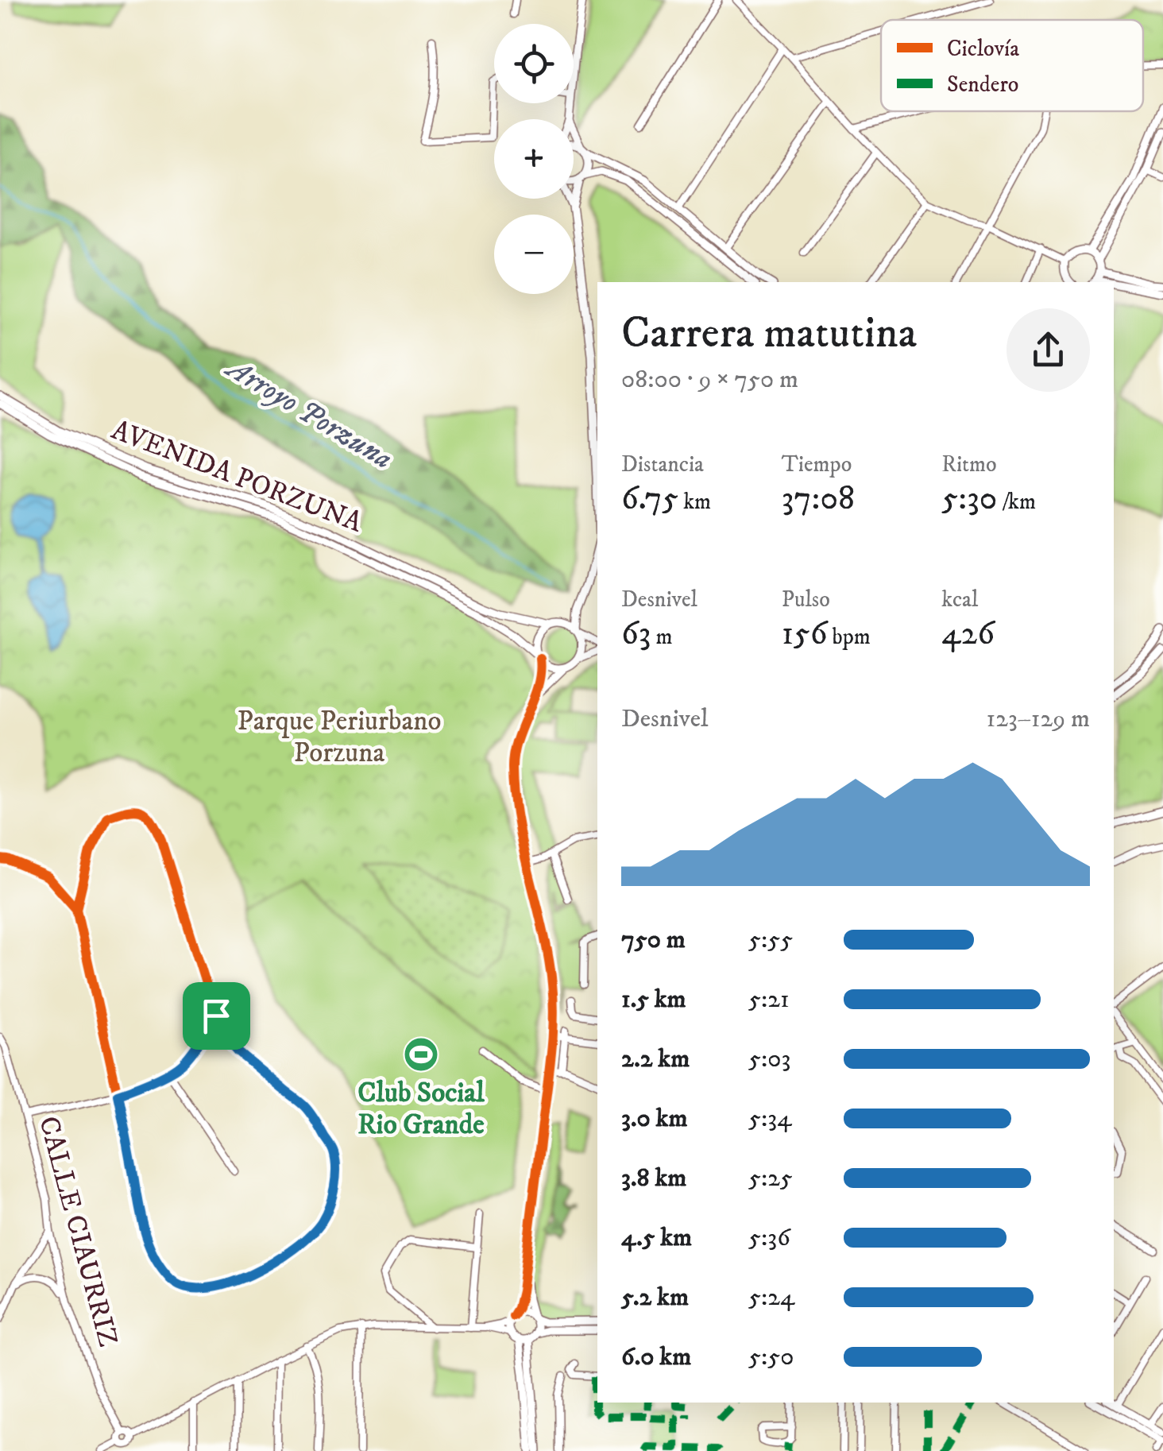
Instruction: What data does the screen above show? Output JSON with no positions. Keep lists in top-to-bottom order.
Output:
{
  "streets": {
    "street": ["AVENIDA PORZUNA", "CALLE CIAURRIZ"]
  },
  "water": ["Arroyo Porzuna"],
  "parks": ["Parque Periurbano Porzuna"],
  "places": {
    "sports": ["Club Social Rio Grande"]
  },
  "legend": ["Ciclovía", "Sendero"],
  "page": {
    "map_buttons": ["+", "−"],
    "heading": ["Carrera matutina", "08:00 · 9 × 750 m"],
    "stats": [
      ["Distancia", "6.75 km"],
      ["Tiempo", "37:08"],
      ["Ritmo", "5:30 /km"],
      ["Desnivel", "63 m"],
      ["Pulso", "156 bpm"],
      ["kcal", "426"]
    ],
    "chart": ["Desnivel", "123–129 m"],
    "list": [
      {
        "name": "750 m",
        "note": "5:55"
      },
      {
        "name": "1.5 km",
        "note": "5:21"
      },
      {
        "name": "2.2 km",
        "note": "5:03"
      },
      {
        "name": "3.0 km",
        "note": "5:34"
      },
      {
        "name": "3.8 km",
        "note": "5:25"
      },
      {
        "name": "4.5 km",
        "note": "5:36"
      },
      {
        "name": "5.2 km",
        "note": "5:24"
      },
      {
        "name": "6.0 km",
        "note": "5:50"
      }
    ]
  }
}
